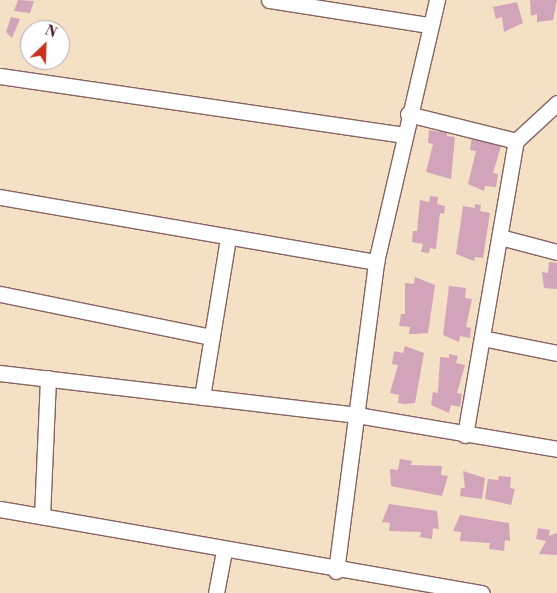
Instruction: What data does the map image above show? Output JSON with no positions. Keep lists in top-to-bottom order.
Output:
{
  "north": "top right"
}
